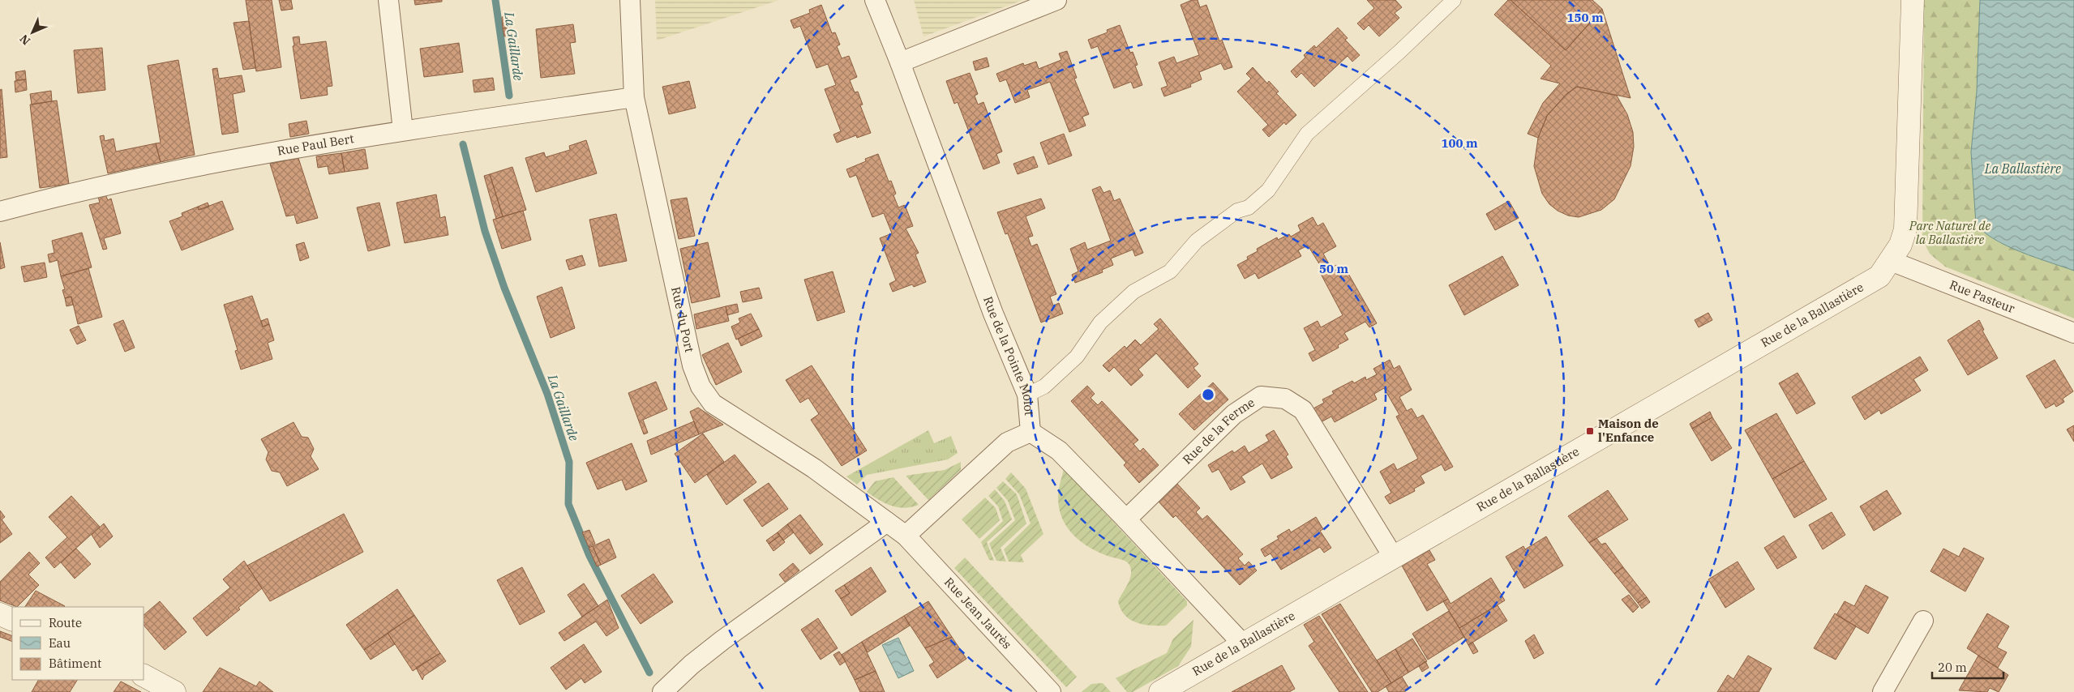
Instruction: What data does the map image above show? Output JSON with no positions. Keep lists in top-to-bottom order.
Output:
{
  "streets": {
    "street": [
      "Rue Paul Bert",
      "Rue Pasteur",
      "Rue de la Ballastière",
      "Rue du Port",
      "Rue de la Pointe Molot",
      "Rue de la Ferme",
      "Rue Jean Jaurès"
    ]
  },
  "crossings": [
    ["Rue Paul Bert", "Rue du Port"],
    ["Rue Pasteur", "Rue de la Ballastière"],
    ["Rue de la Ballastière", "Rue de la Pointe Molot"],
    ["Rue de la Ballastière", "Rue de la Ferme"],
    ["Rue du Port", "Rue Jean Jaurès"],
    ["Rue de la Pointe Molot", "Rue de la Ferme"]
  ],
  "water": ["La Gaillarde", "La Ballastière"],
  "parks": ["Parc Naturel de la Ballastière"],
  "places": {
    "transit": ["Maison de l'Enfance"]
  },
  "legend": ["Route", "Eau", "Bâtiment"],
  "scale_bar": "20 m",
  "north": "bottom left",
  "rings": ["150 m", "100 m", "50 m"]
}
